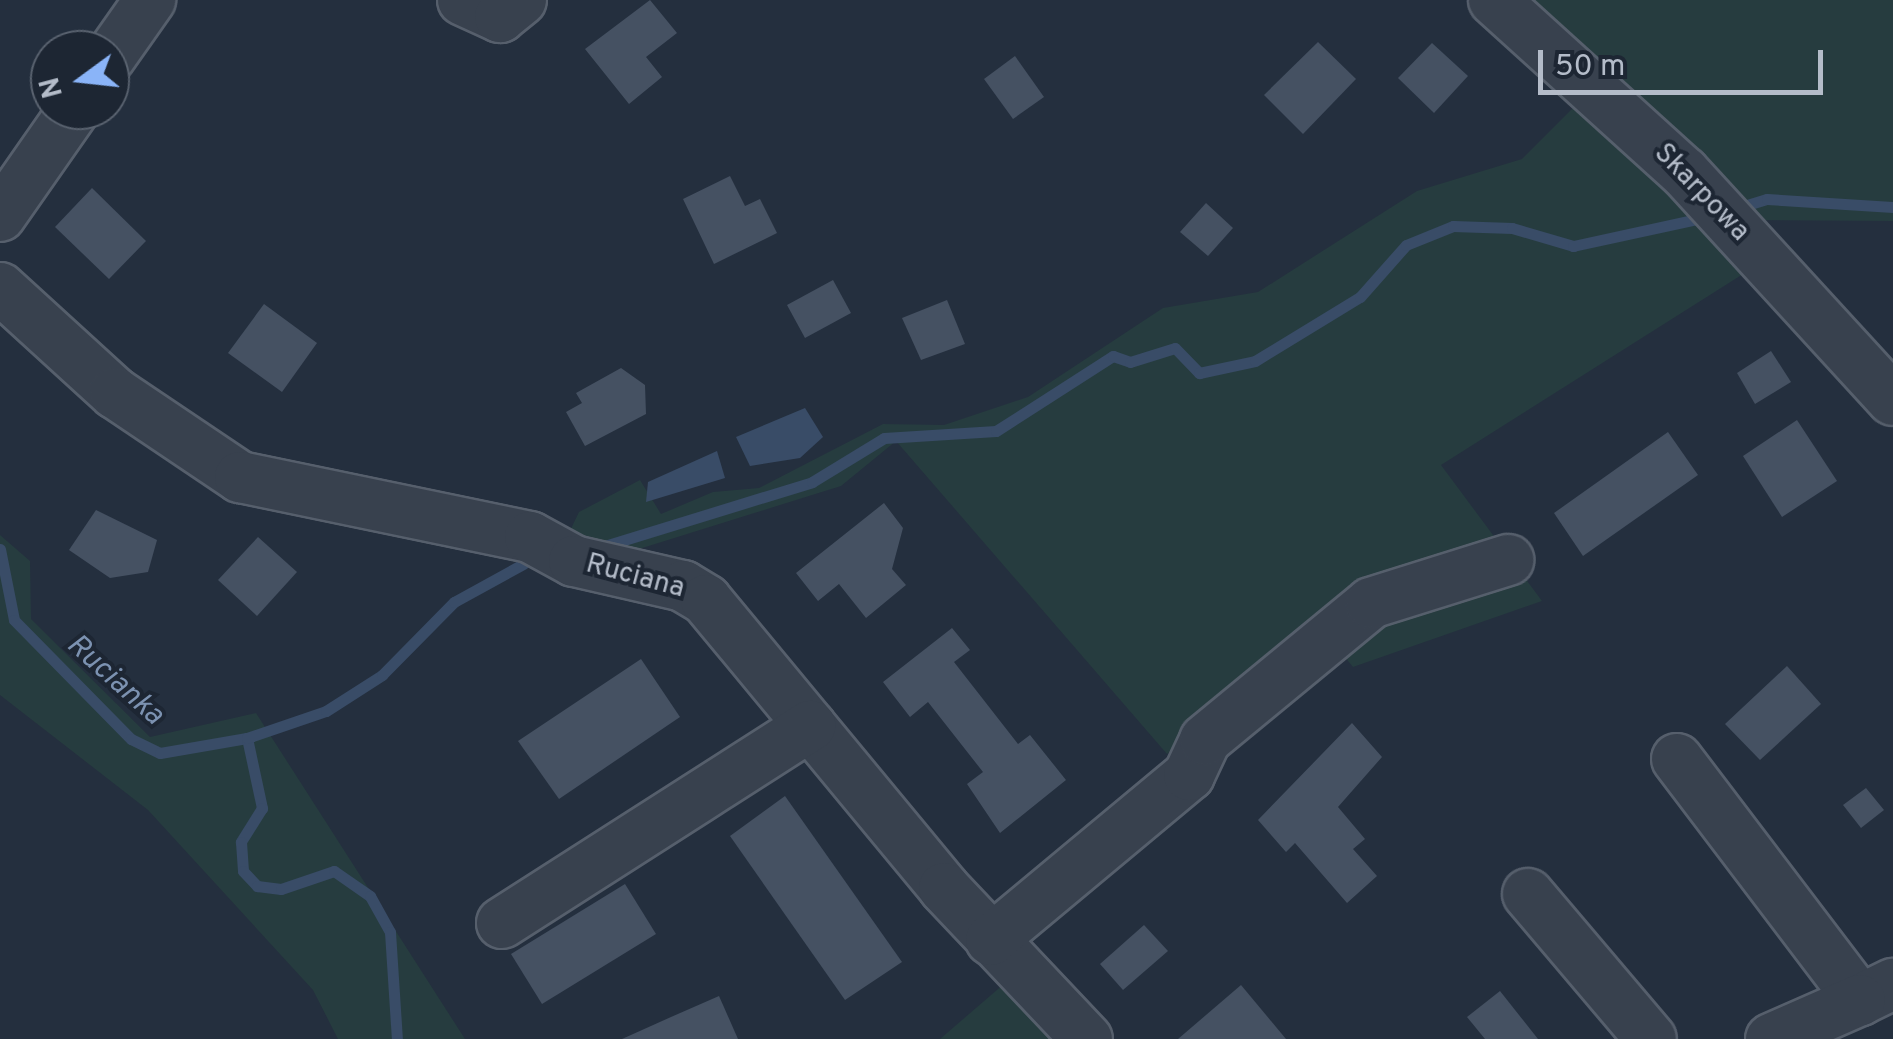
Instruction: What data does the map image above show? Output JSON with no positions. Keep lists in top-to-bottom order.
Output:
{
  "streets": {
    "street": ["Skarpowa", "Ruciana"]
  },
  "water": ["Rucianka"],
  "scale_bar": "50 m",
  "north": "left"
}
